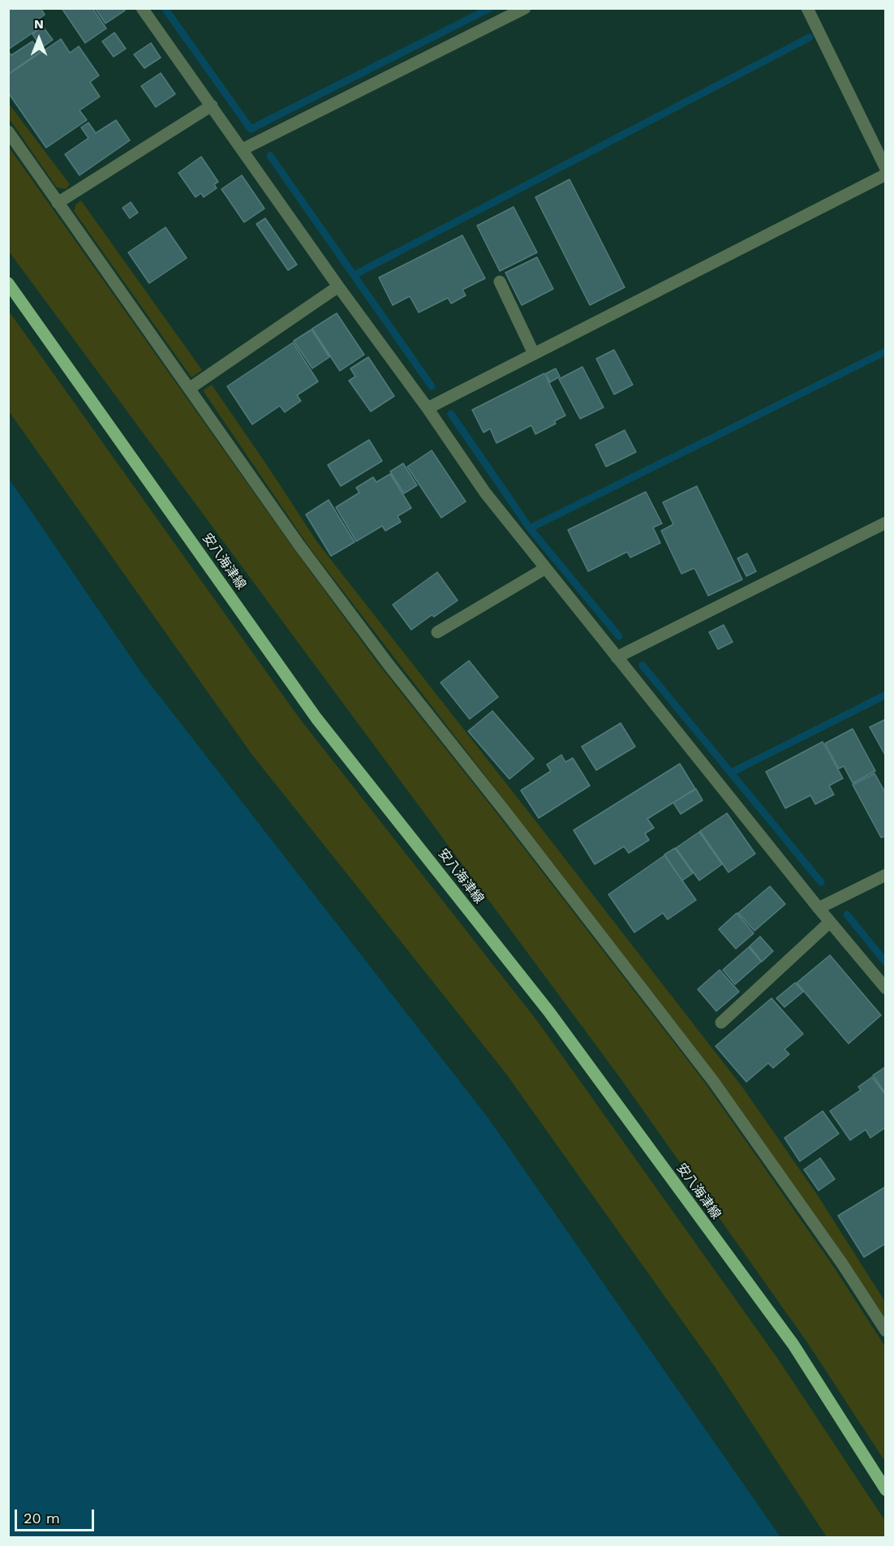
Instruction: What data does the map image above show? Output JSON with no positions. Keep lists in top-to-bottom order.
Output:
{
  "streets": {
    "main road": ["安八海津線"]
  },
  "scale_bar": "20 m",
  "north": "top"
}
